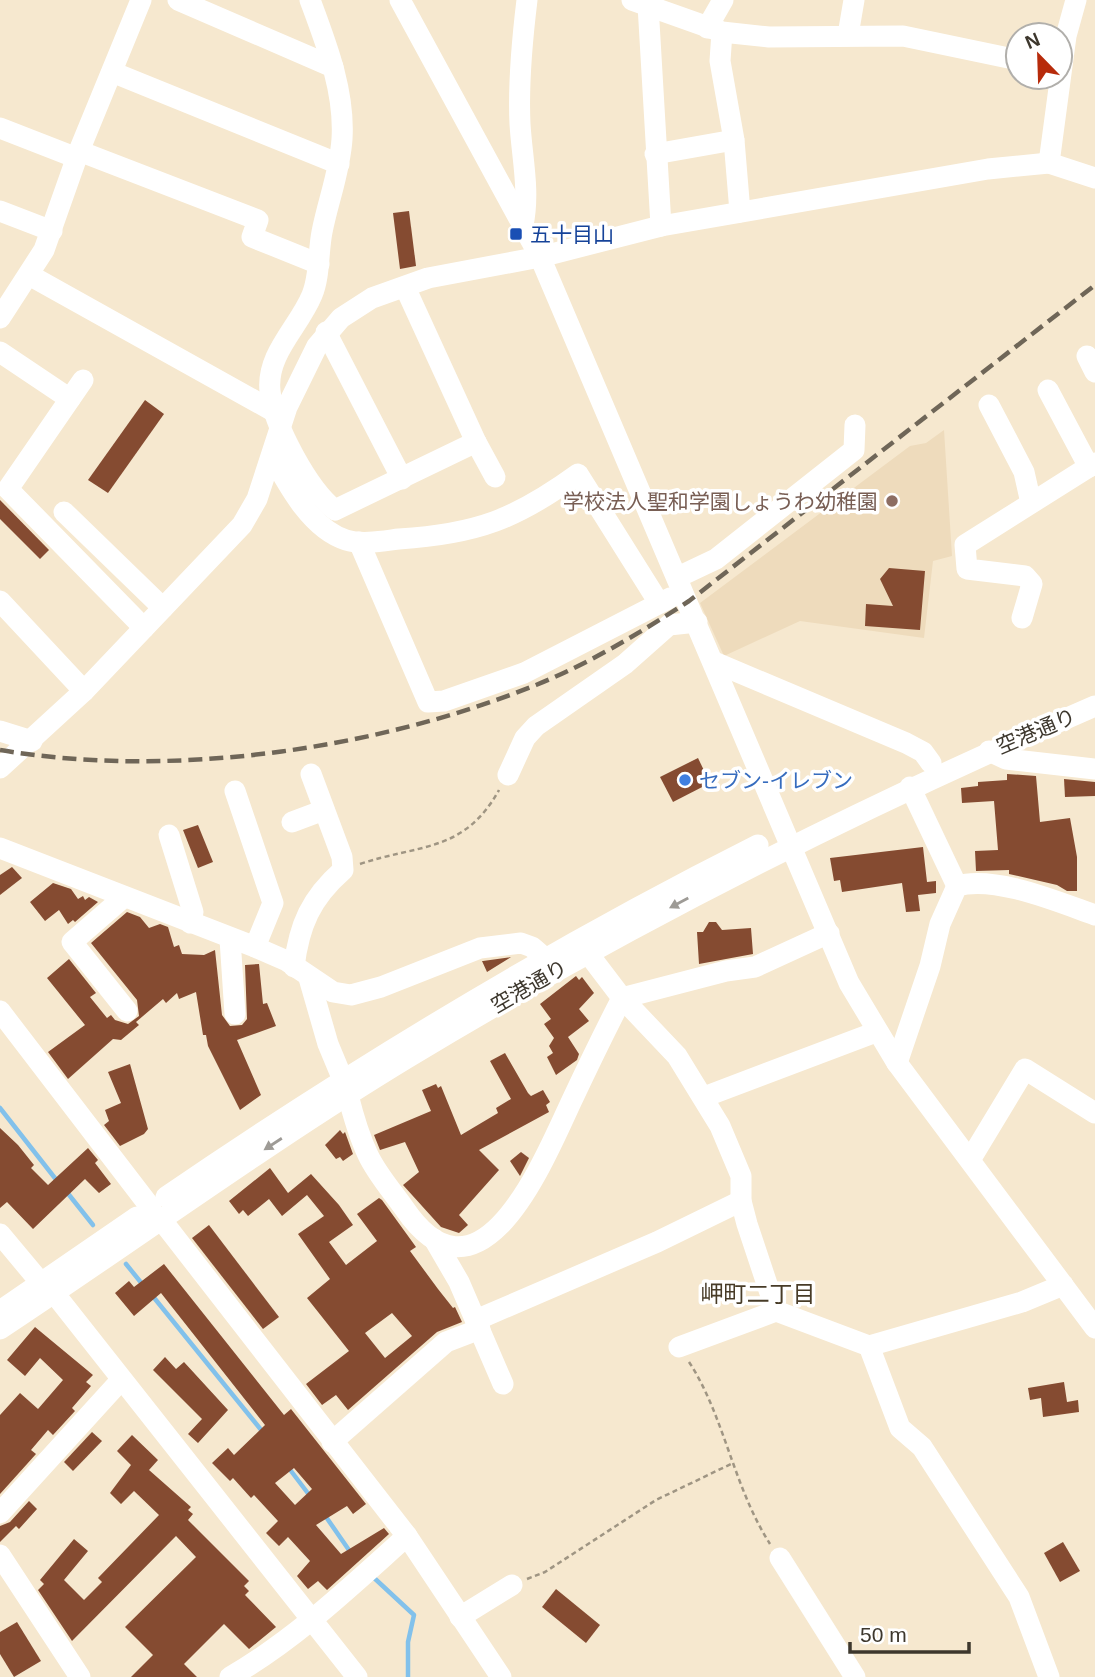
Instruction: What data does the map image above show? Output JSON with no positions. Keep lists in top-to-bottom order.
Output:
{
  "streets": {
    "street": ["空港通り"]
  },
  "districts": ["岬町二丁目"],
  "places": {
    "transit": ["五十目山"],
    "other": ["学校法人聖和学園しょうわ幼稚園", "セブン-イレブン"]
  },
  "scale_bar": "50 m",
  "north": "top left"
}
